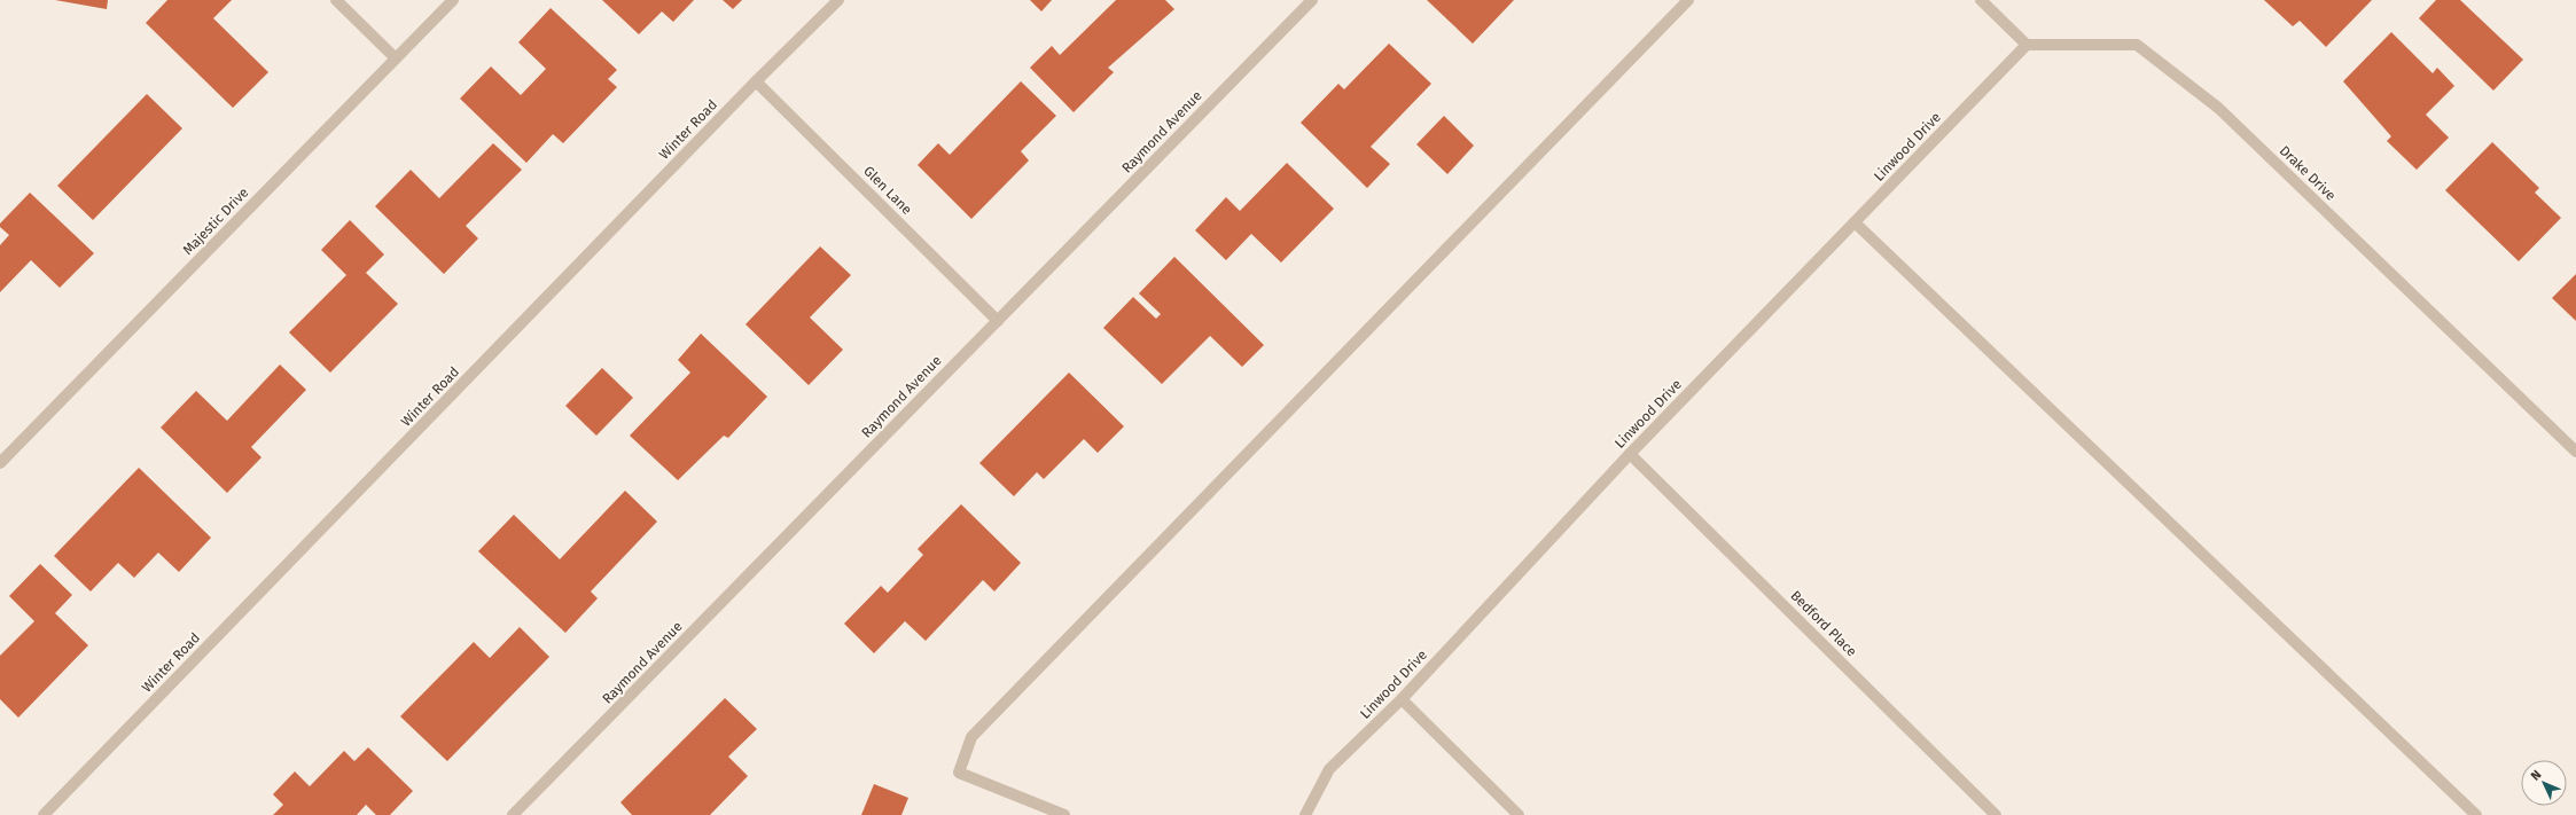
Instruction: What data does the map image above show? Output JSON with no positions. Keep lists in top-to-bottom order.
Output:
{
  "streets": {
    "street": [
      "Winter Road",
      "Raymond Avenue",
      "Linwood Drive",
      "Drake Drive",
      "Glen Lane",
      "Majestic Drive",
      "Bedford Place"
    ]
  },
  "crossings": [
    ["Winter Road", "Glen Lane"],
    ["Raymond Avenue", "Glen Lane"],
    ["Linwood Drive", "Drake Drive"],
    ["Linwood Drive", "Bedford Place"]
  ],
  "north": "top left"
}
